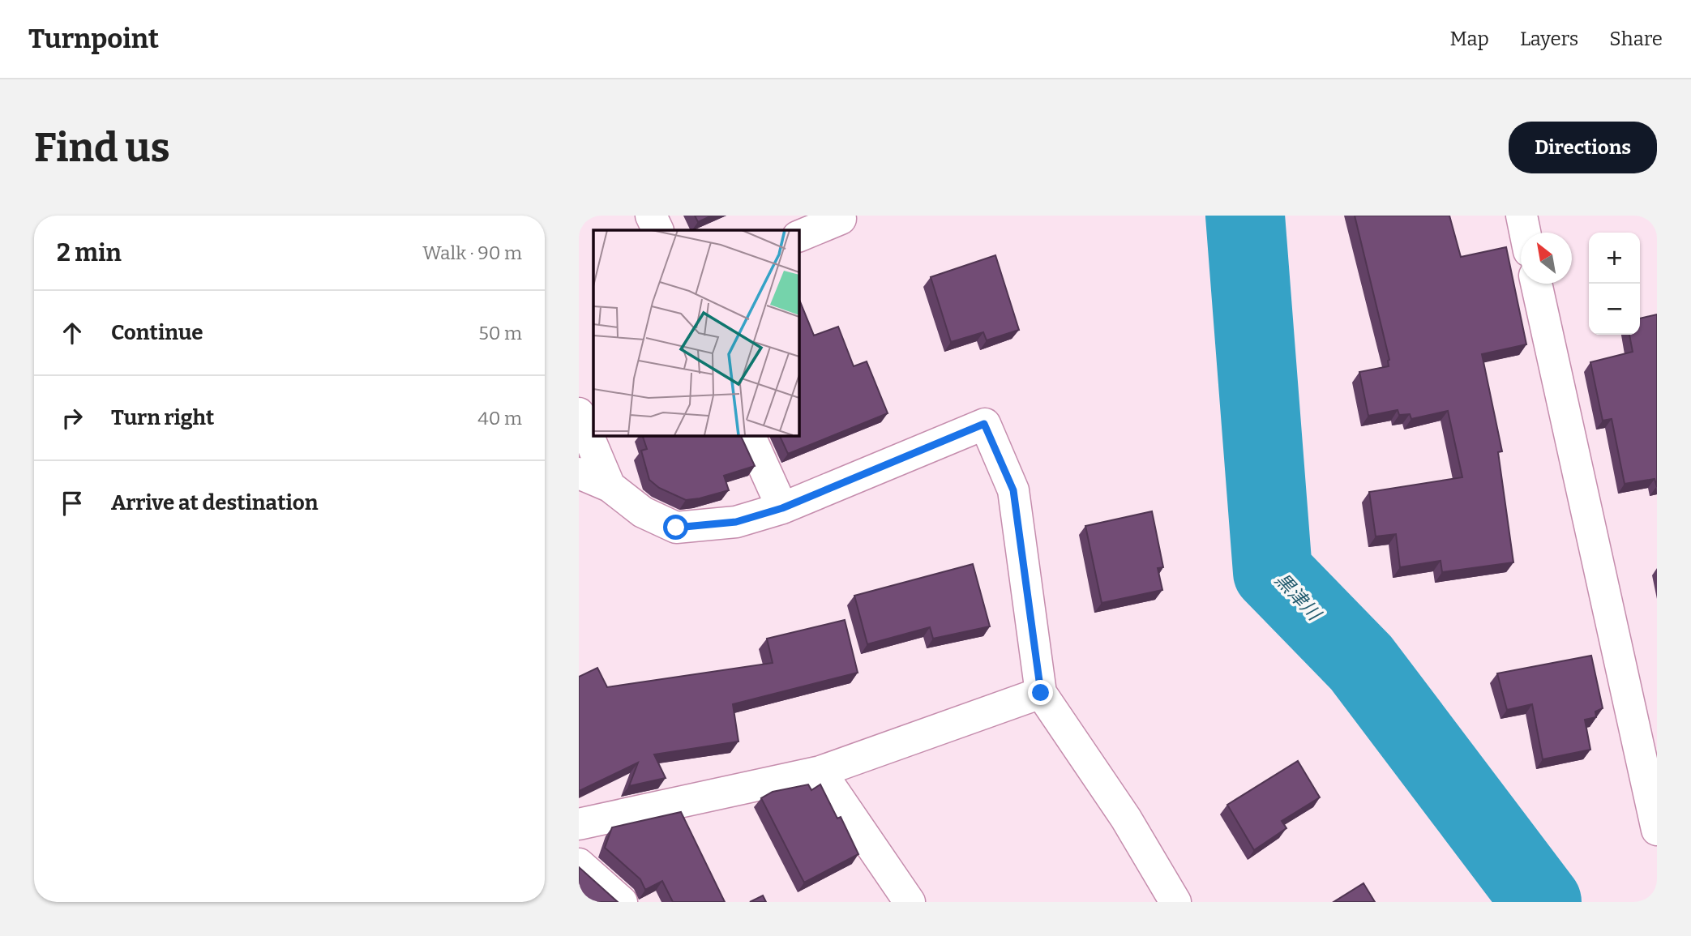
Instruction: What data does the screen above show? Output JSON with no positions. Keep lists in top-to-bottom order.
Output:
{
  "water": ["黒津川"],
  "north": "top left",
  "page": {
    "header": "Turnpoint",
    "nav": ["Map", "Layers", "Share"],
    "buttons": "Directions",
    "title": "Find us",
    "heading": ["2 min", "Walk · 90 m"],
    "map_buttons": ["+", "−"],
    "list": [
      ["Continue", "50 m"],
      ["Turn right", "40 m"],
      "Arrive at destination"
    ]
  }
}
